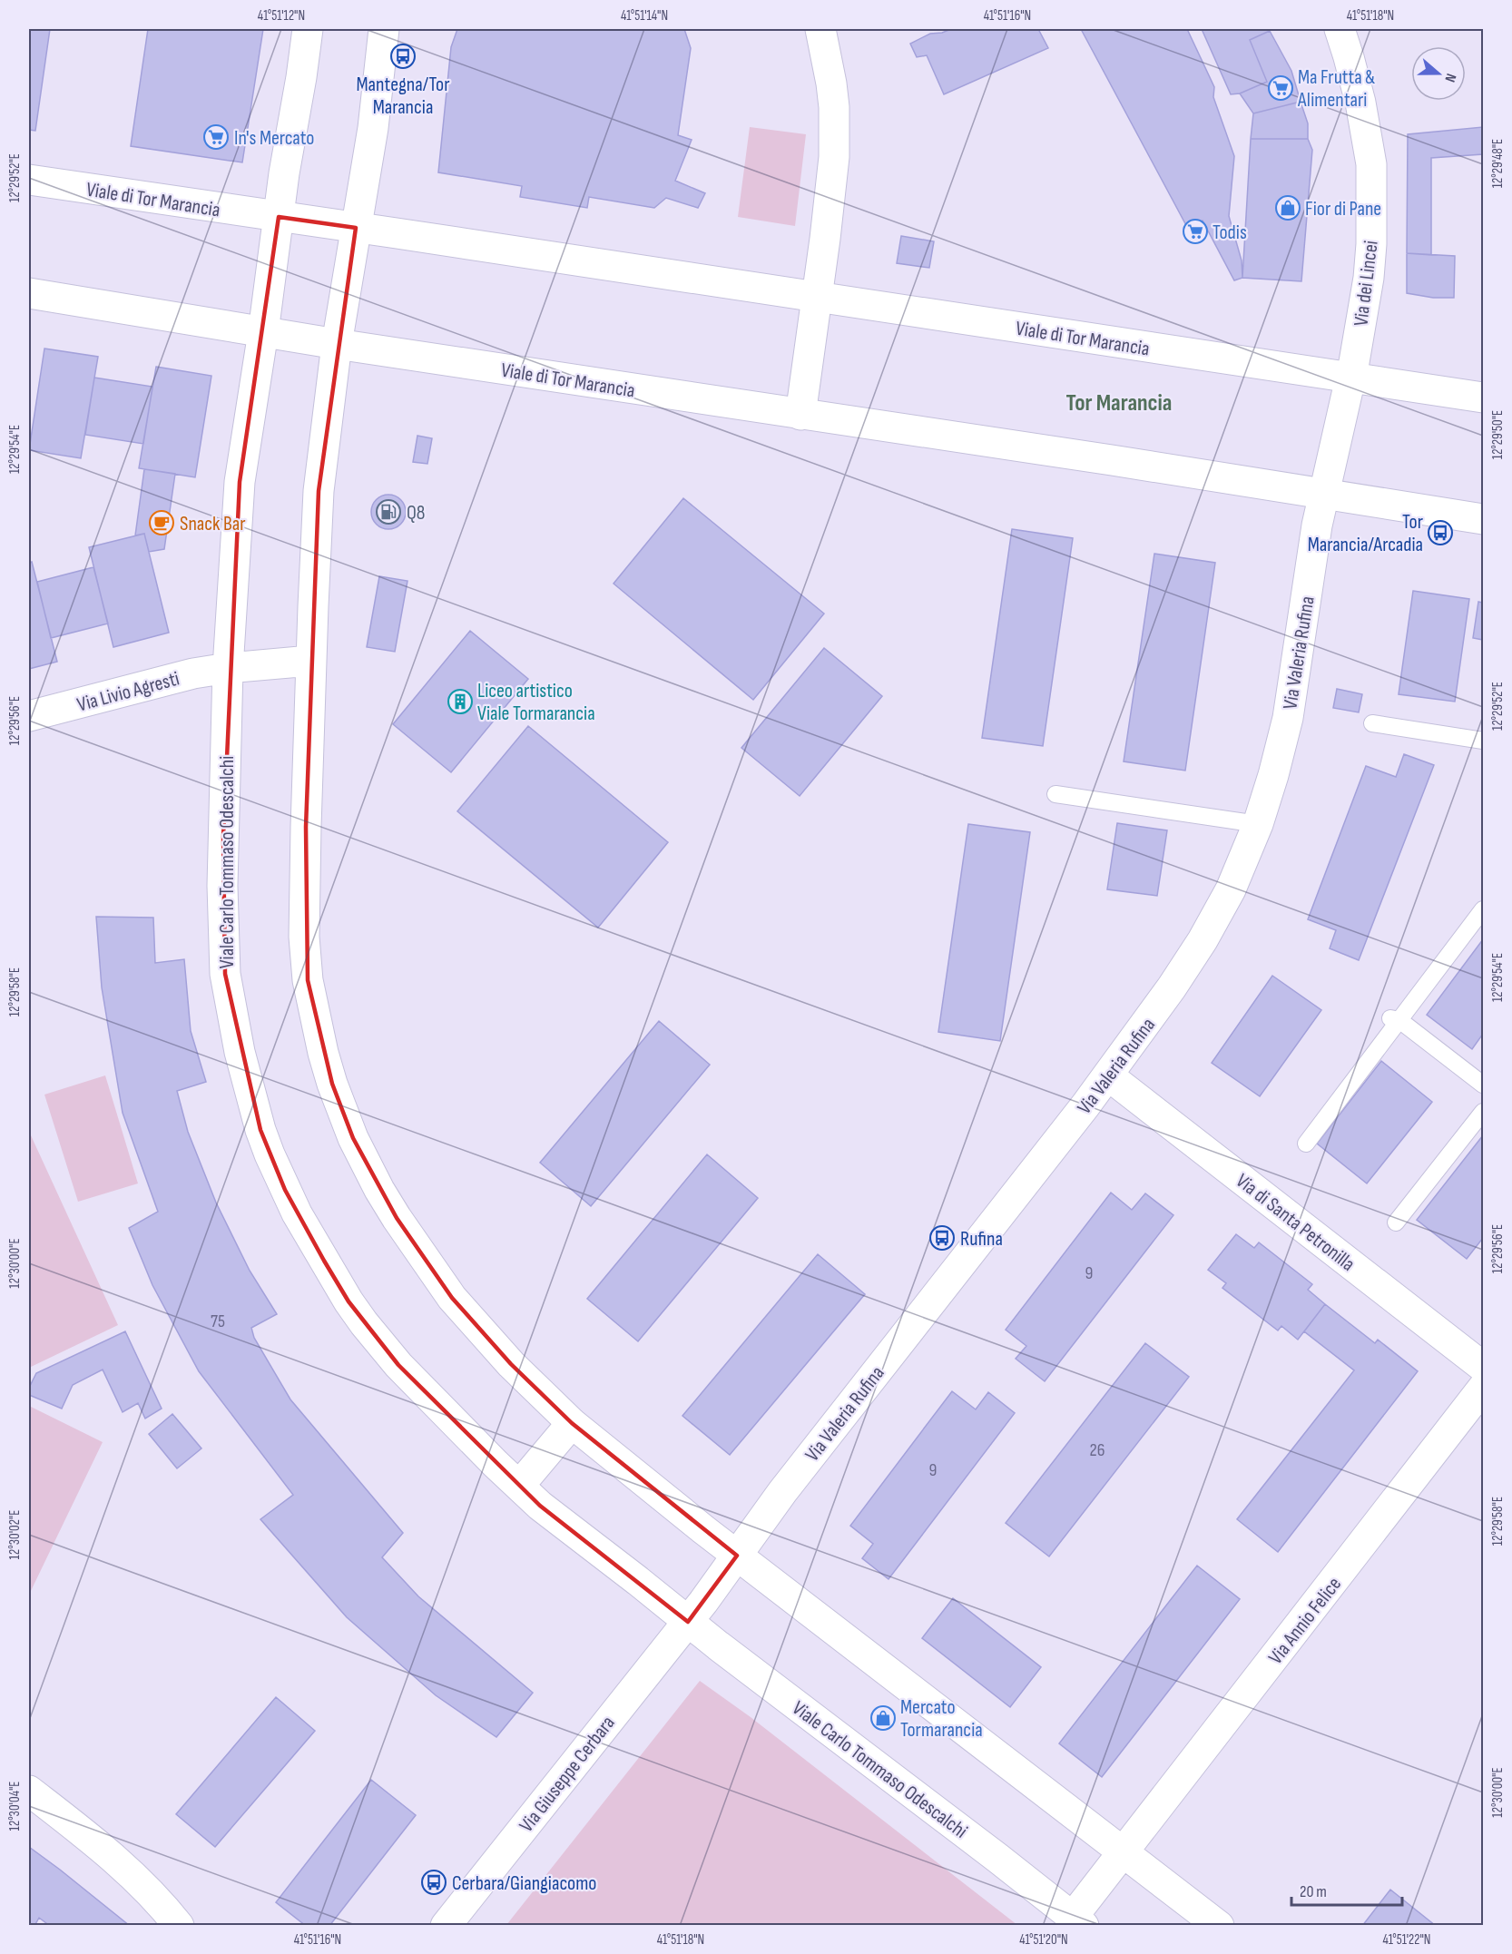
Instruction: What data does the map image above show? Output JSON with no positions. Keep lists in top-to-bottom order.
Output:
{
  "streets": {
    "street": [
      "Viale di Tor Marancia",
      "Via dei Lincei",
      "Via Valeria Rufina",
      "Via Livio Agresti",
      "Viale Carlo Tommaso Odescalchi",
      "Via di Santa Petronilla",
      "Via Annio Felice",
      "Via Giuseppe Cerbara"
    ]
  },
  "crossings": [
    ["Viale di Tor Marancia", "Via dei Lincei"],
    ["Viale di Tor Marancia", "Via Valeria Rufina"],
    ["Viale di Tor Marancia", "Viale Carlo Tommaso Odescalchi"],
    ["Via Valeria Rufina", "Via di Santa Petronilla"],
    ["Via Livio Agresti", "Viale Carlo Tommaso Odescalchi"],
    ["Viale Carlo Tommaso Odescalchi", "Via Annio Felice"],
    ["Viale Carlo Tommaso Odescalchi", "Via Giuseppe Cerbara"]
  ],
  "districts": ["Tor Marancia"],
  "places": {
    "bus stop": [
      "Mantegna/Tor Marancia",
      "Tor Marancia/Arcadia",
      "Rufina",
      "Cerbara/Giangiacomo"
    ],
    "supermarket": ["Ma Frutta & Alimentari", "In's Mercato", "Todis"],
    "shop": ["Fior di Pane", "Mercato Tormarancia"],
    "fuel station": ["Q8"],
    "cafe": ["Snack Bar"],
    "building": ["Liceo artistico Viale Tormarancia"]
  },
  "house_numbers": [
    "9",
    "75",
    "26",
    "9"
  ],
  "scale_bar": "20 m",
  "north": "right",
  "coordinates": [
    "41°51'12\"N",
    "41°51'14\"N",
    "41°51'16\"N",
    "41°51'18\"N",
    "12°29'48\"E",
    "12°29'52\"E",
    "12°29'50\"E",
    "12°29'54\"E",
    "12°29'56\"E",
    "12°29'58\"E",
    "12°30'00\"E",
    "12°30'02\"E",
    "12°30'04\"E",
    "41°51'20\"N",
    "41°51'22\"N"
  ]
}
